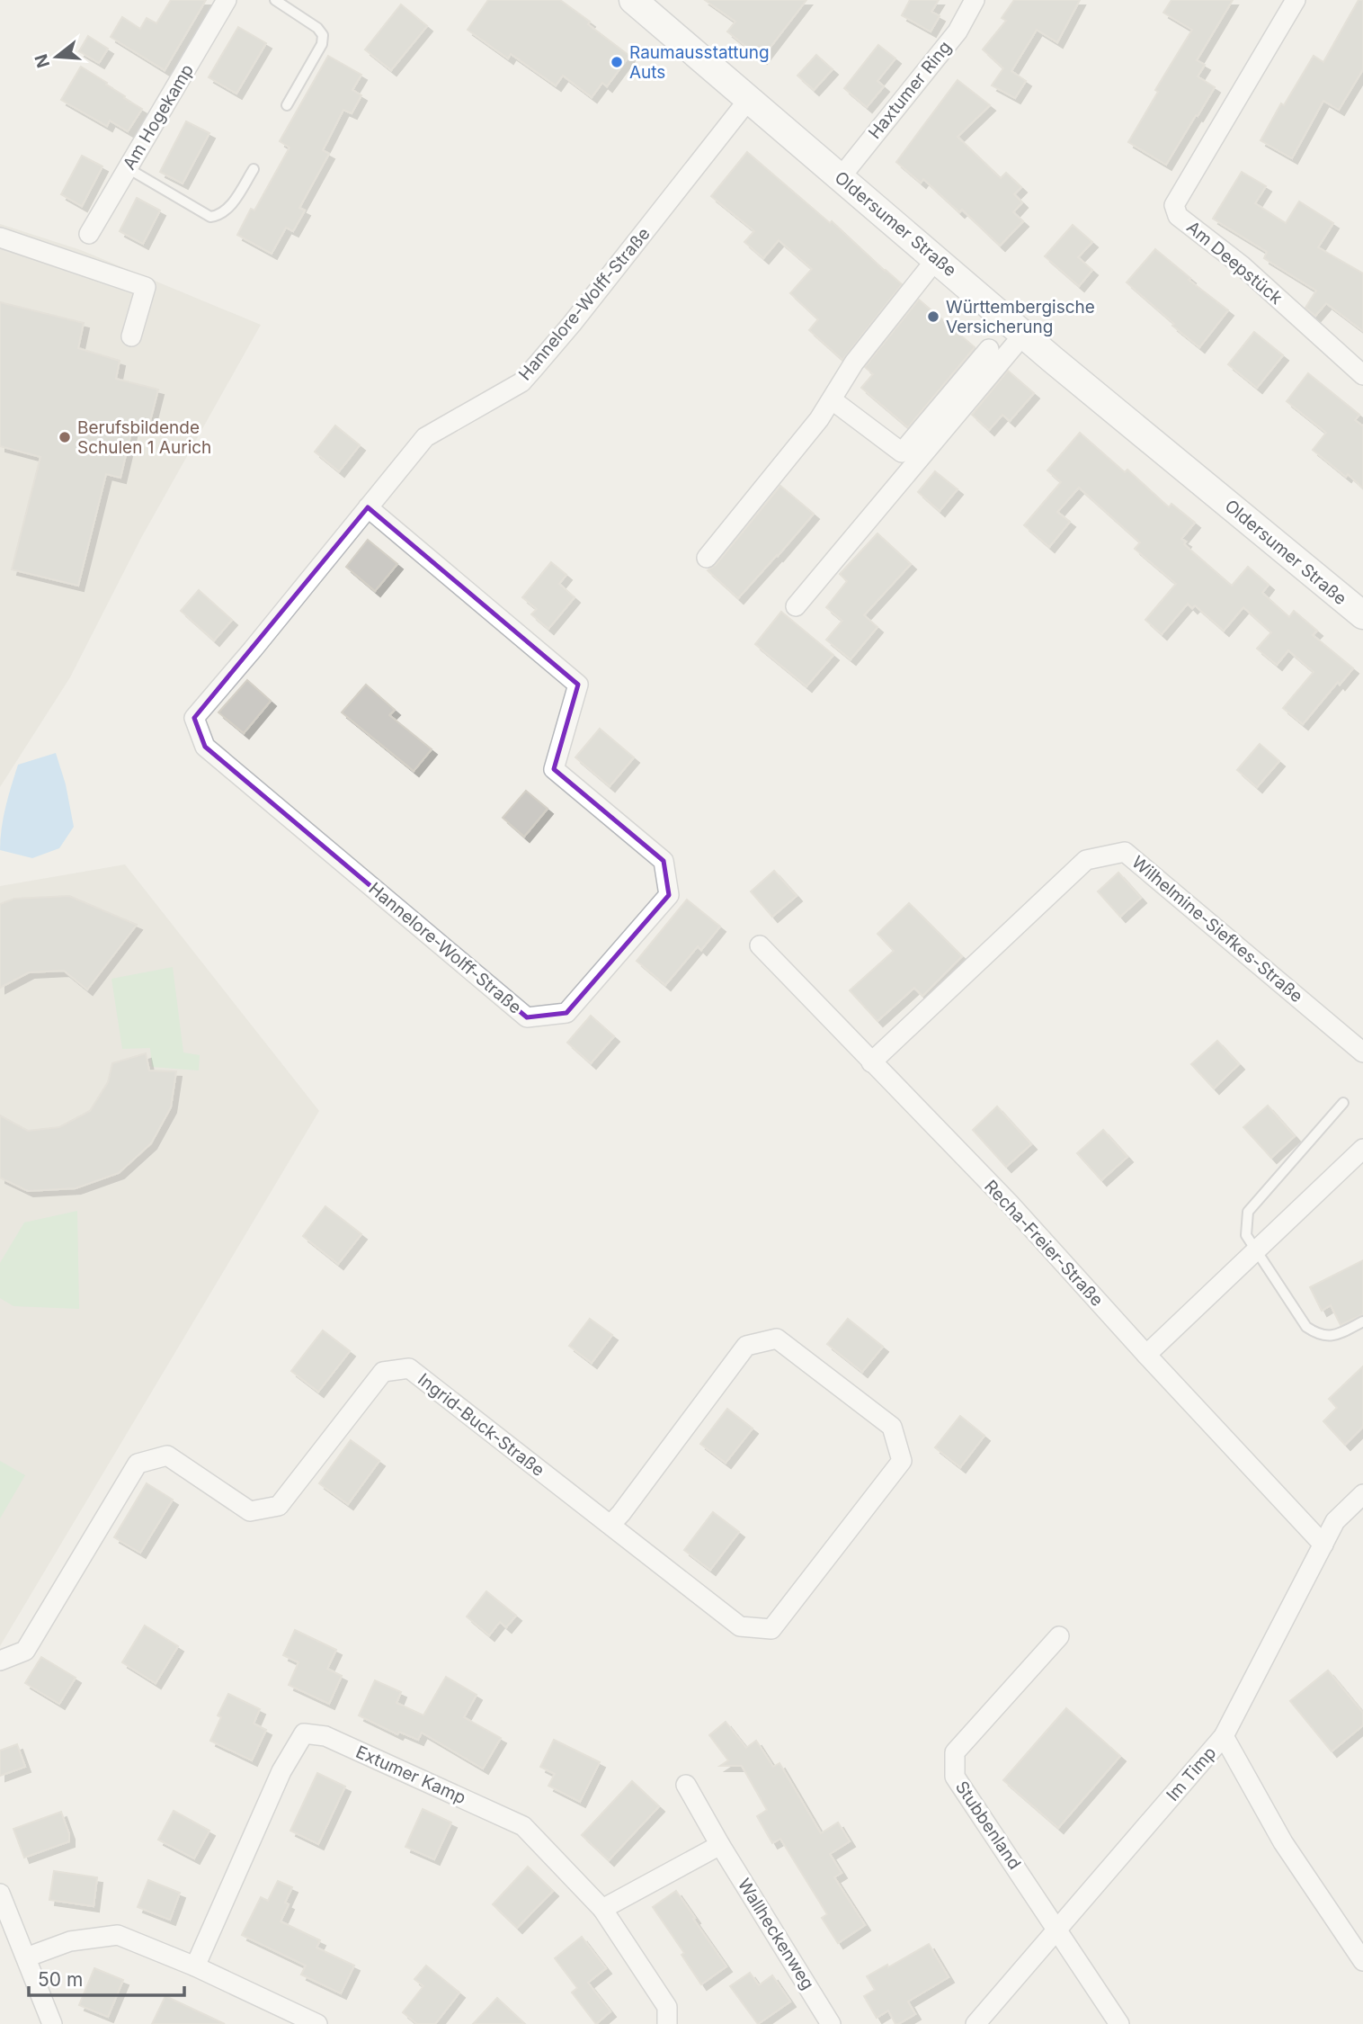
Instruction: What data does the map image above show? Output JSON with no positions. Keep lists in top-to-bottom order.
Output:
{
  "streets": {
    "main road": ["Oldersumer Straße"],
    "street": [
      "Haxtumer Ring",
      "Am Hogekamp",
      "Am Deepstück",
      "Hannelore-Wolff-Straße",
      "Wilhelmine-Siefkes-Straße",
      "Recha-Freier-Straße",
      "Ingrid-Buck-Straße",
      "Im Timp",
      "Extumer Kamp",
      "Stubbenland",
      "Wallheckenweg"
    ]
  },
  "crossings": [
    ["Haxtumer Ring", "Oldersumer Straße"],
    ["Oldersumer Straße", "Hannelore-Wolff-Straße"],
    ["Wilhelmine-Siefkes-Straße", "Recha-Freier-Straße"],
    ["Recha-Freier-Straße", "Im Timp"],
    ["Im Timp", "Stubbenland"]
  ],
  "places": ["Raumausstattung Auts", "Württembergische Versicherung", "Berufsbildende Schulen 1 Aurich"],
  "scale_bar": "50 m",
  "north": "left"
}
